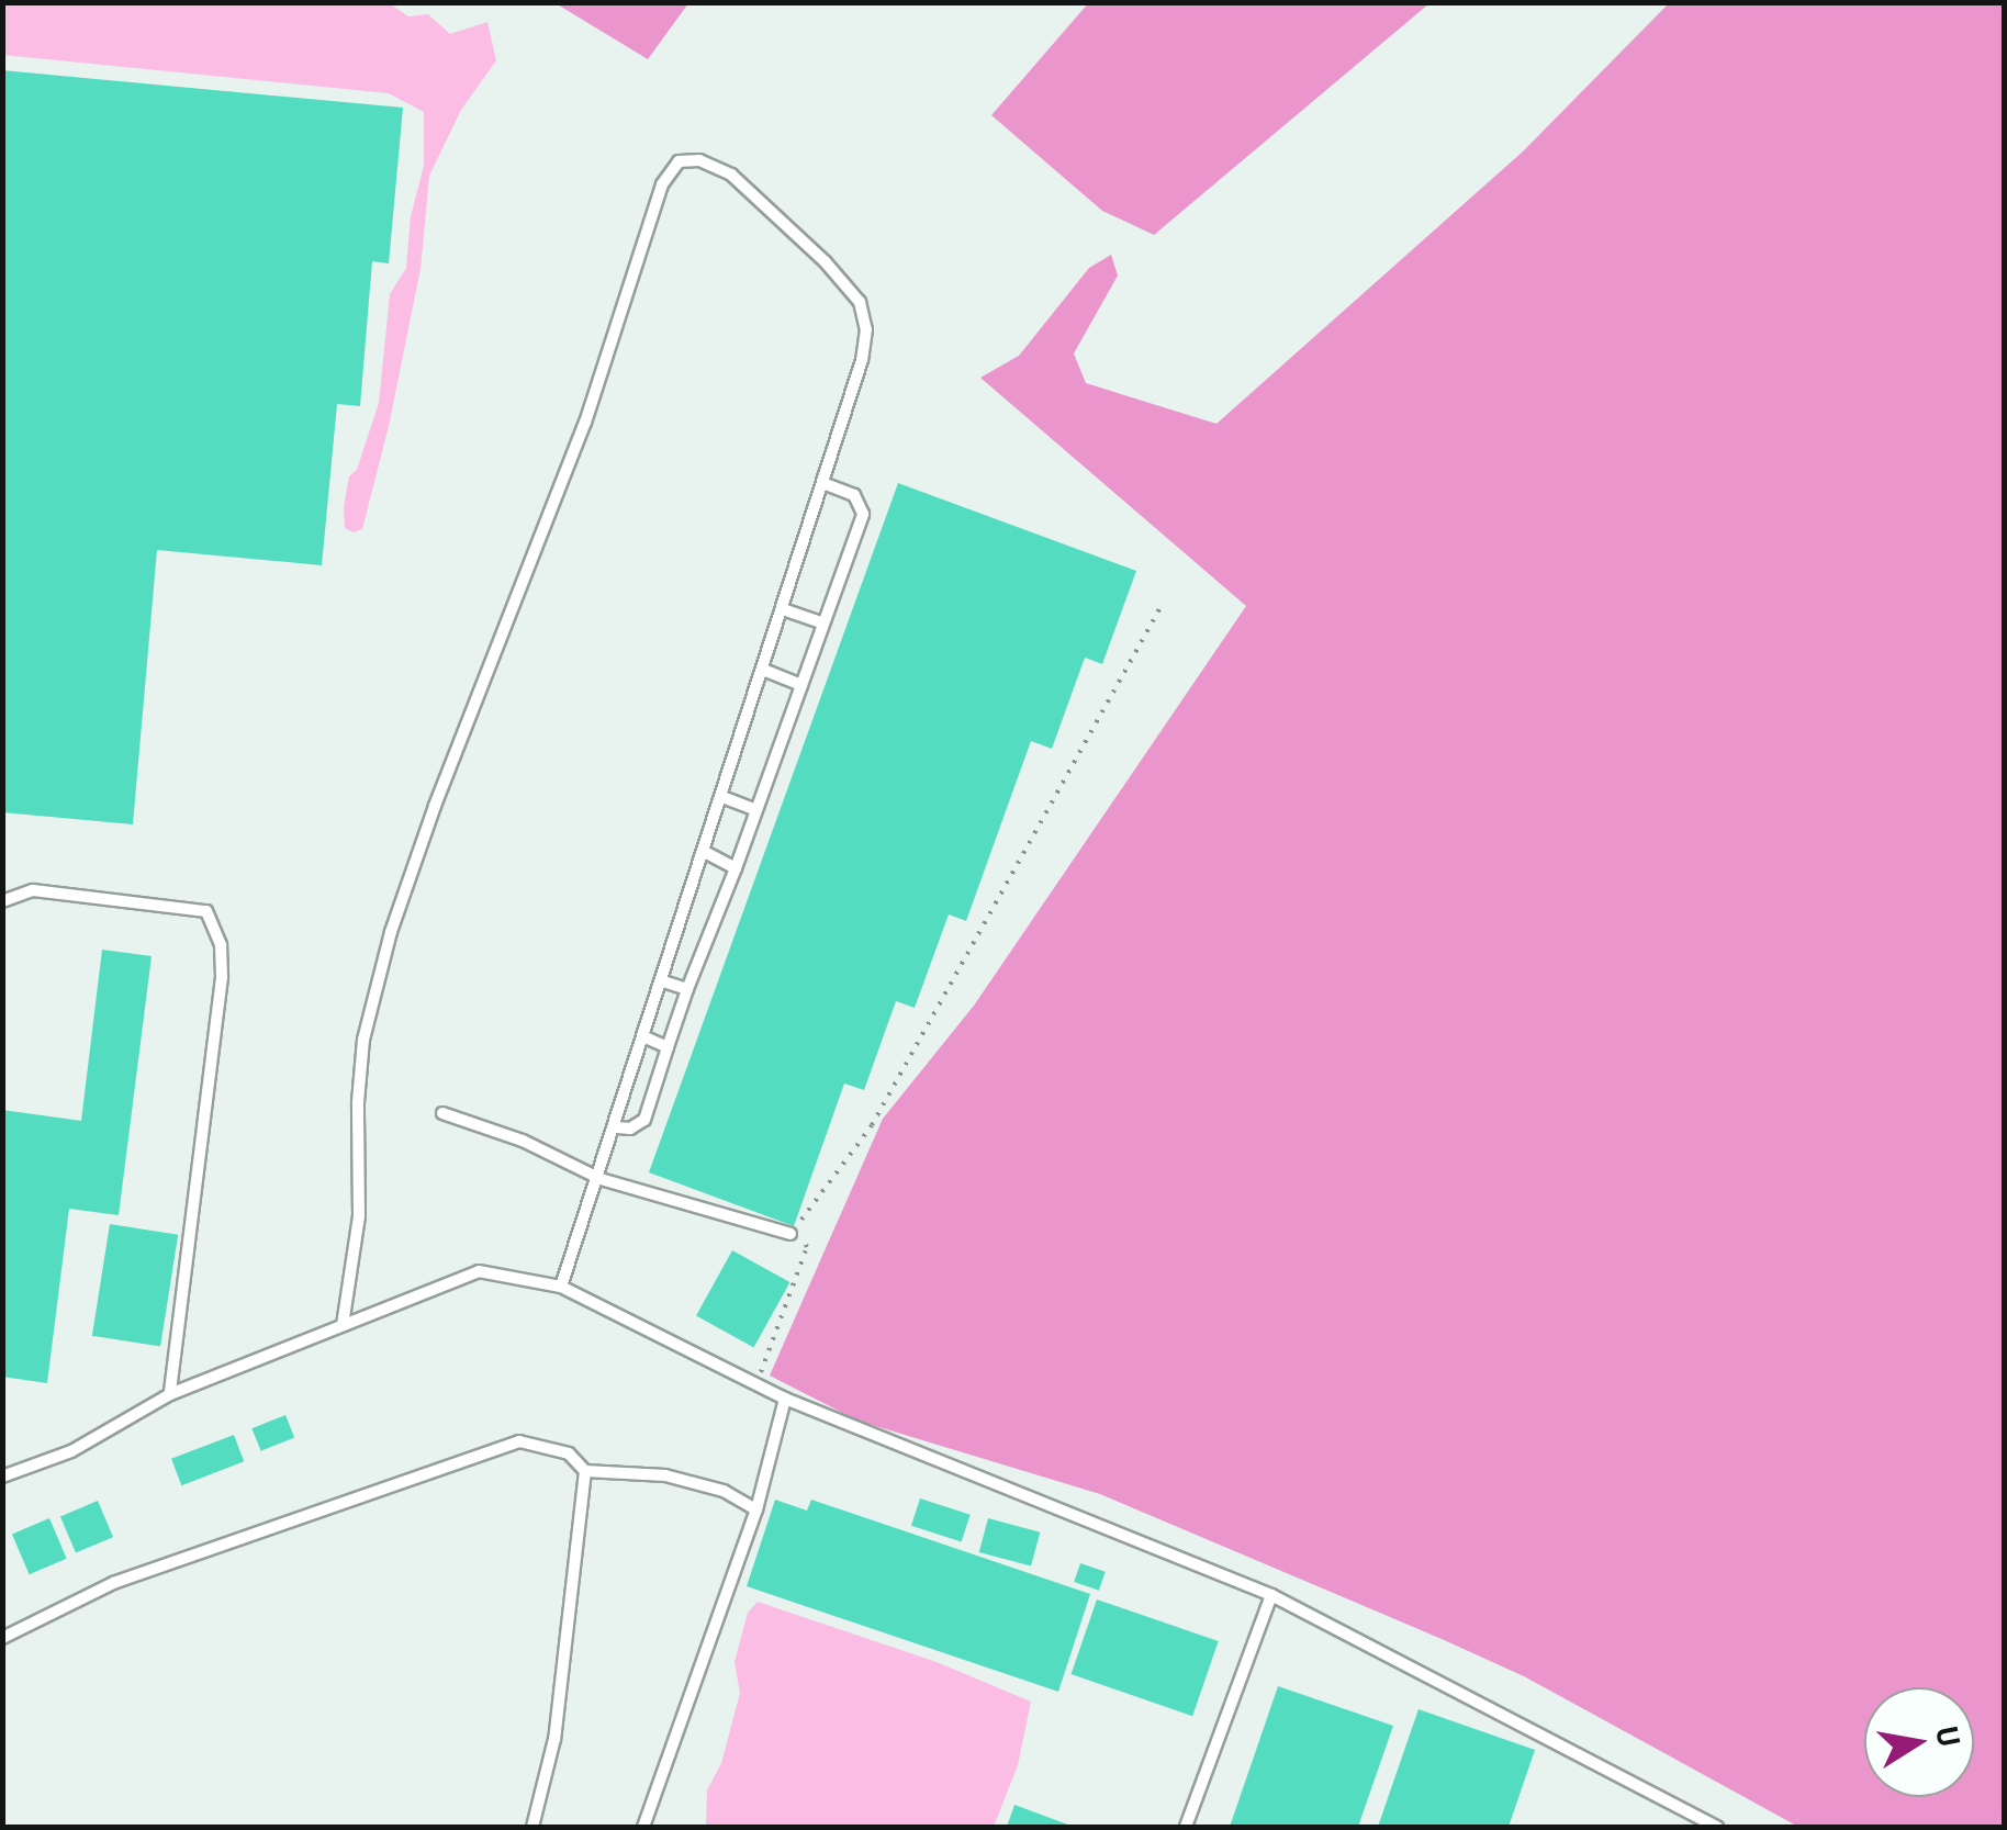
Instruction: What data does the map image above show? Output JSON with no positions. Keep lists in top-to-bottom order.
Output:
{
  "north": "right"
}
